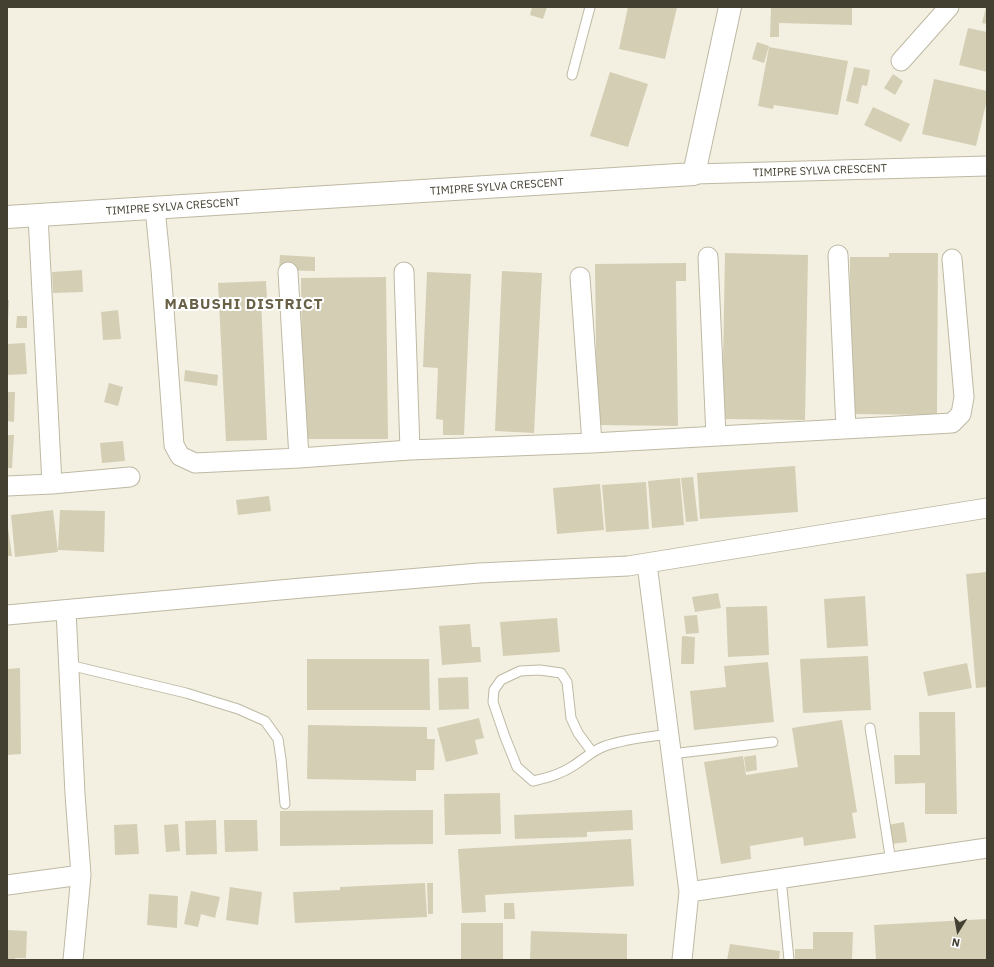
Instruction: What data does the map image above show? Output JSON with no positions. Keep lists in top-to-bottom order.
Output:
{
  "streets": {
    "street": ["TIMIPRE SYLVA CRESCENT"]
  },
  "districts": ["MABUSHI DISTRICT"],
  "north": "bottom"
}
